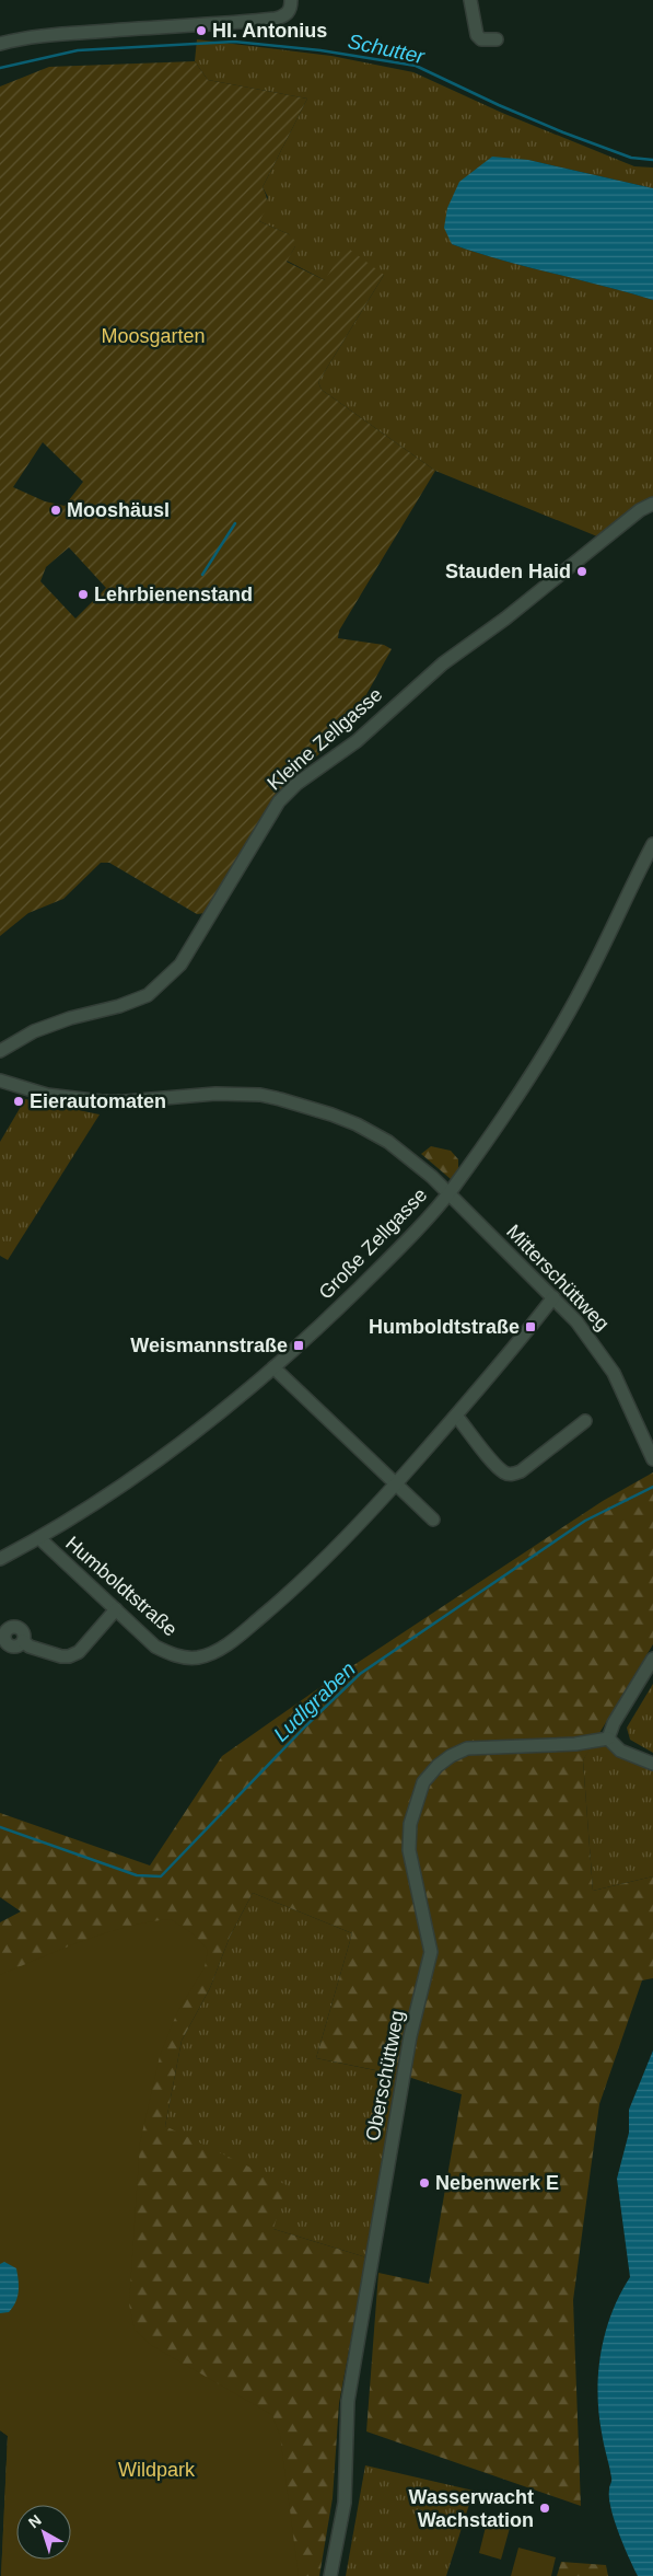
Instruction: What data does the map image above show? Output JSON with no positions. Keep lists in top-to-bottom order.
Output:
{
  "streets": {
    "street": [
      "Kleine Zellgasse",
      "Große Zellgasse",
      "Mitterschüttweg",
      "Humboldtstraße",
      "Oberschüttweg"
    ]
  },
  "crossings": [
    ["Große Zellgasse", "Mitterschüttweg"],
    ["Große Zellgasse", "Humboldtstraße"],
    ["Mitterschüttweg", "Humboldtstraße"]
  ],
  "water": ["Schutter", "Ludlgraben"],
  "parks": ["Moosgarten", "Wildpark"],
  "places": {
    "other": [
      "Hl. Antonius",
      "Mooshäusl",
      "Stauden Haid",
      "Lehrbienenstand",
      "Eierautomaten",
      "Nebenwerk E",
      "Wasserwacht Wachstation"
    ],
    "transit": ["Humboldtstraße", "Weismannstraße"]
  },
  "north": "top left"
}
